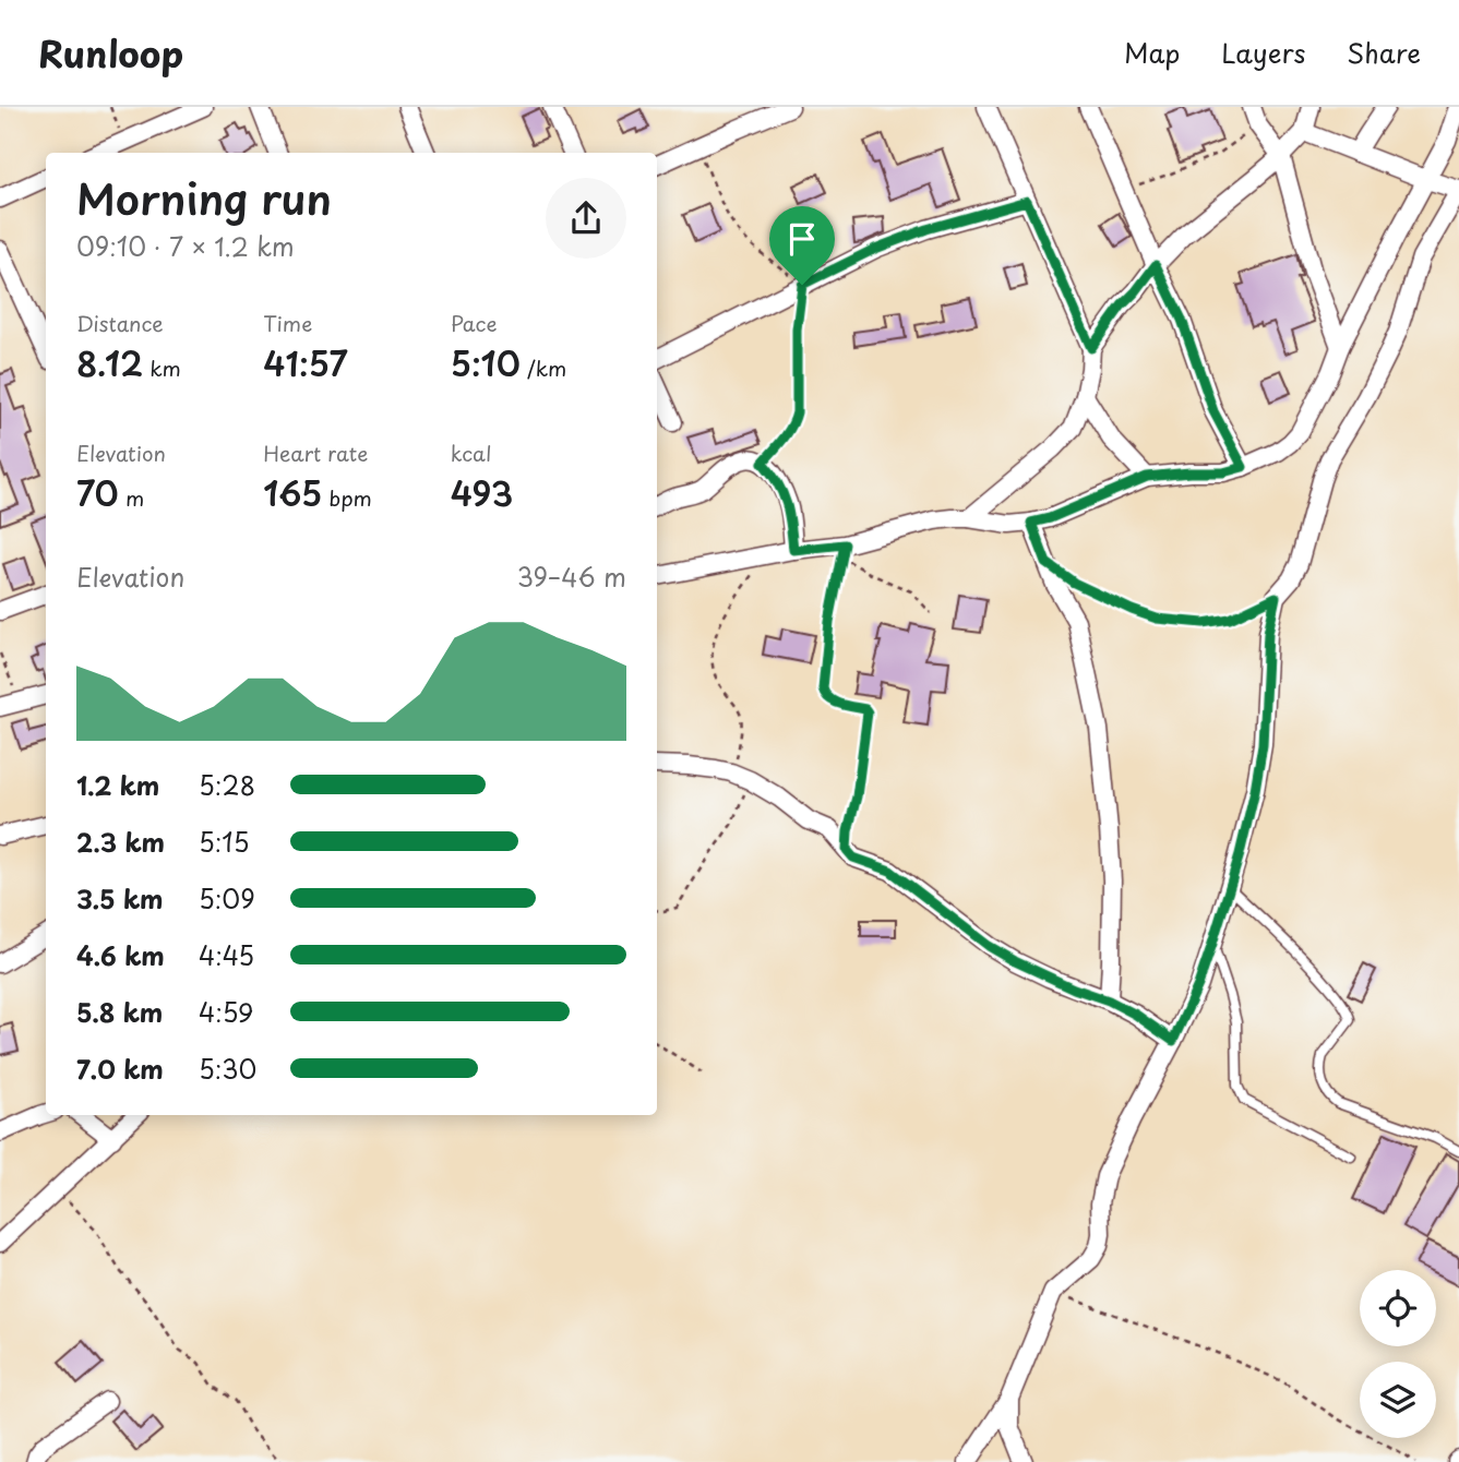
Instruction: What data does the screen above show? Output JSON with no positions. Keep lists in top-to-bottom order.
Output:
{
  "page": {
    "header": "Runloop",
    "nav": ["Map", "Layers", "Share"],
    "heading": ["Morning run", "09:10 · 7 × 1.2 km"],
    "stats": [
      ["Distance", "8.12 km"],
      ["Time", "41:57"],
      ["Pace", "5:10 /km"],
      ["Elevation", "70 m"],
      ["Heart rate", "165 bpm"],
      ["kcal", "493"]
    ],
    "chart": ["Elevation", "39–46 m"],
    "list": [
      {
        "name": "1.2 km",
        "note": "5:28"
      },
      {
        "name": "2.3 km",
        "note": "5:15"
      },
      {
        "name": "3.5 km",
        "note": "5:09"
      },
      {
        "name": "4.6 km",
        "note": "4:45"
      },
      {
        "name": "5.8 km",
        "note": "4:59"
      },
      {
        "name": "7.0 km",
        "note": "5:30"
      }
    ]
  }
}
